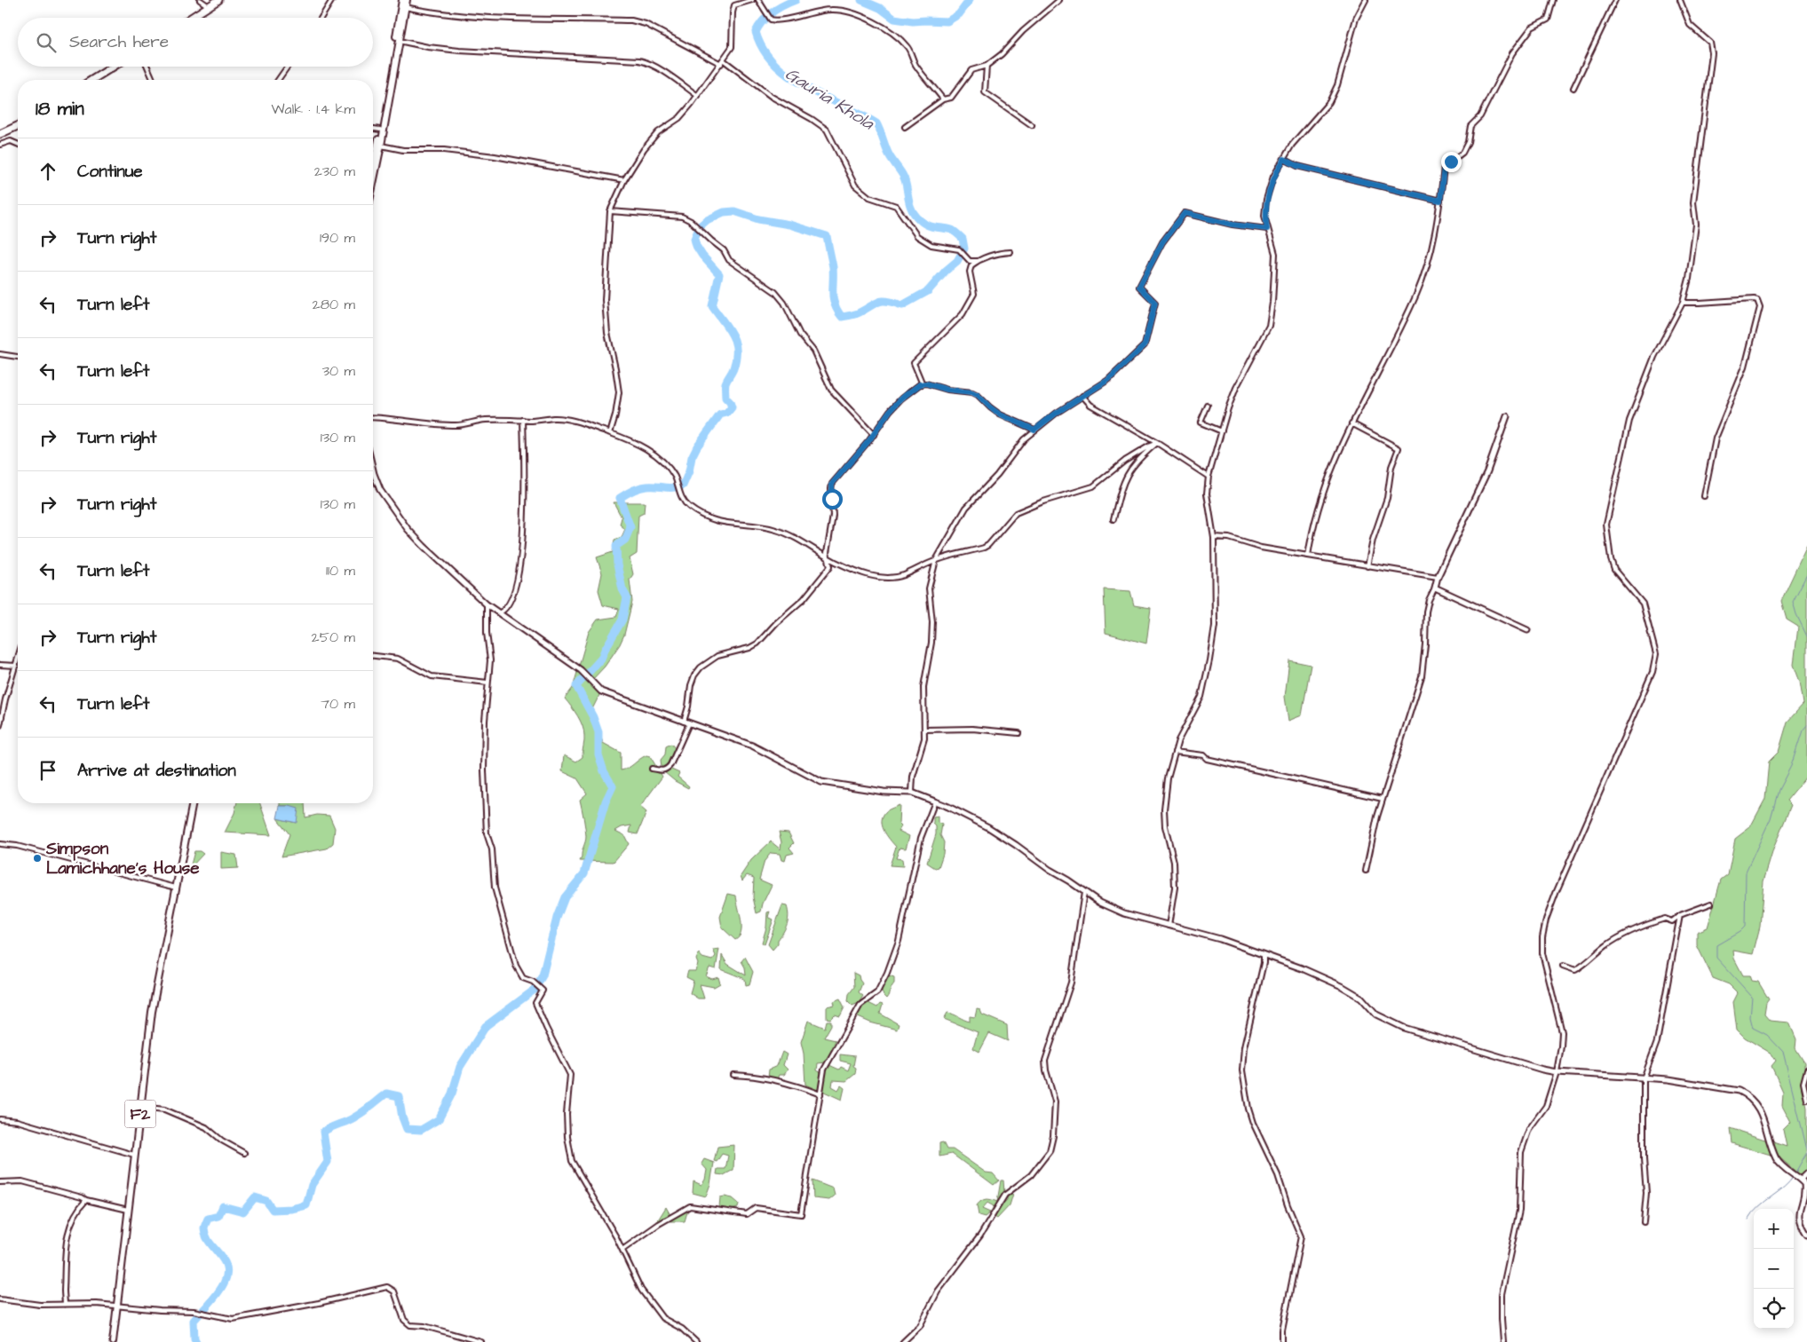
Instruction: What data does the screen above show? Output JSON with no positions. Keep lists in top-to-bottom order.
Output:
{
  "streets": {
    "main road": ["F2"]
  },
  "water": ["Gauria Khola"],
  "places": ["Simpson Lamichhane's House"],
  "page": {
    "search": "Search here",
    "heading": ["18 min", "Walk · 1.4 km"],
    "list": [
      ["Continue", "230 m"],
      ["Turn right", "190 m"],
      ["Turn left", "280 m"],
      ["Turn left", "30 m"],
      ["Turn right", "130 m"],
      ["Turn right", "130 m"],
      ["Turn left", "110 m"],
      ["Turn right", "250 m"],
      ["Turn left", "70 m"],
      "Arrive at destination"
    ],
    "map_buttons": ["+", "−"]
  }
}
